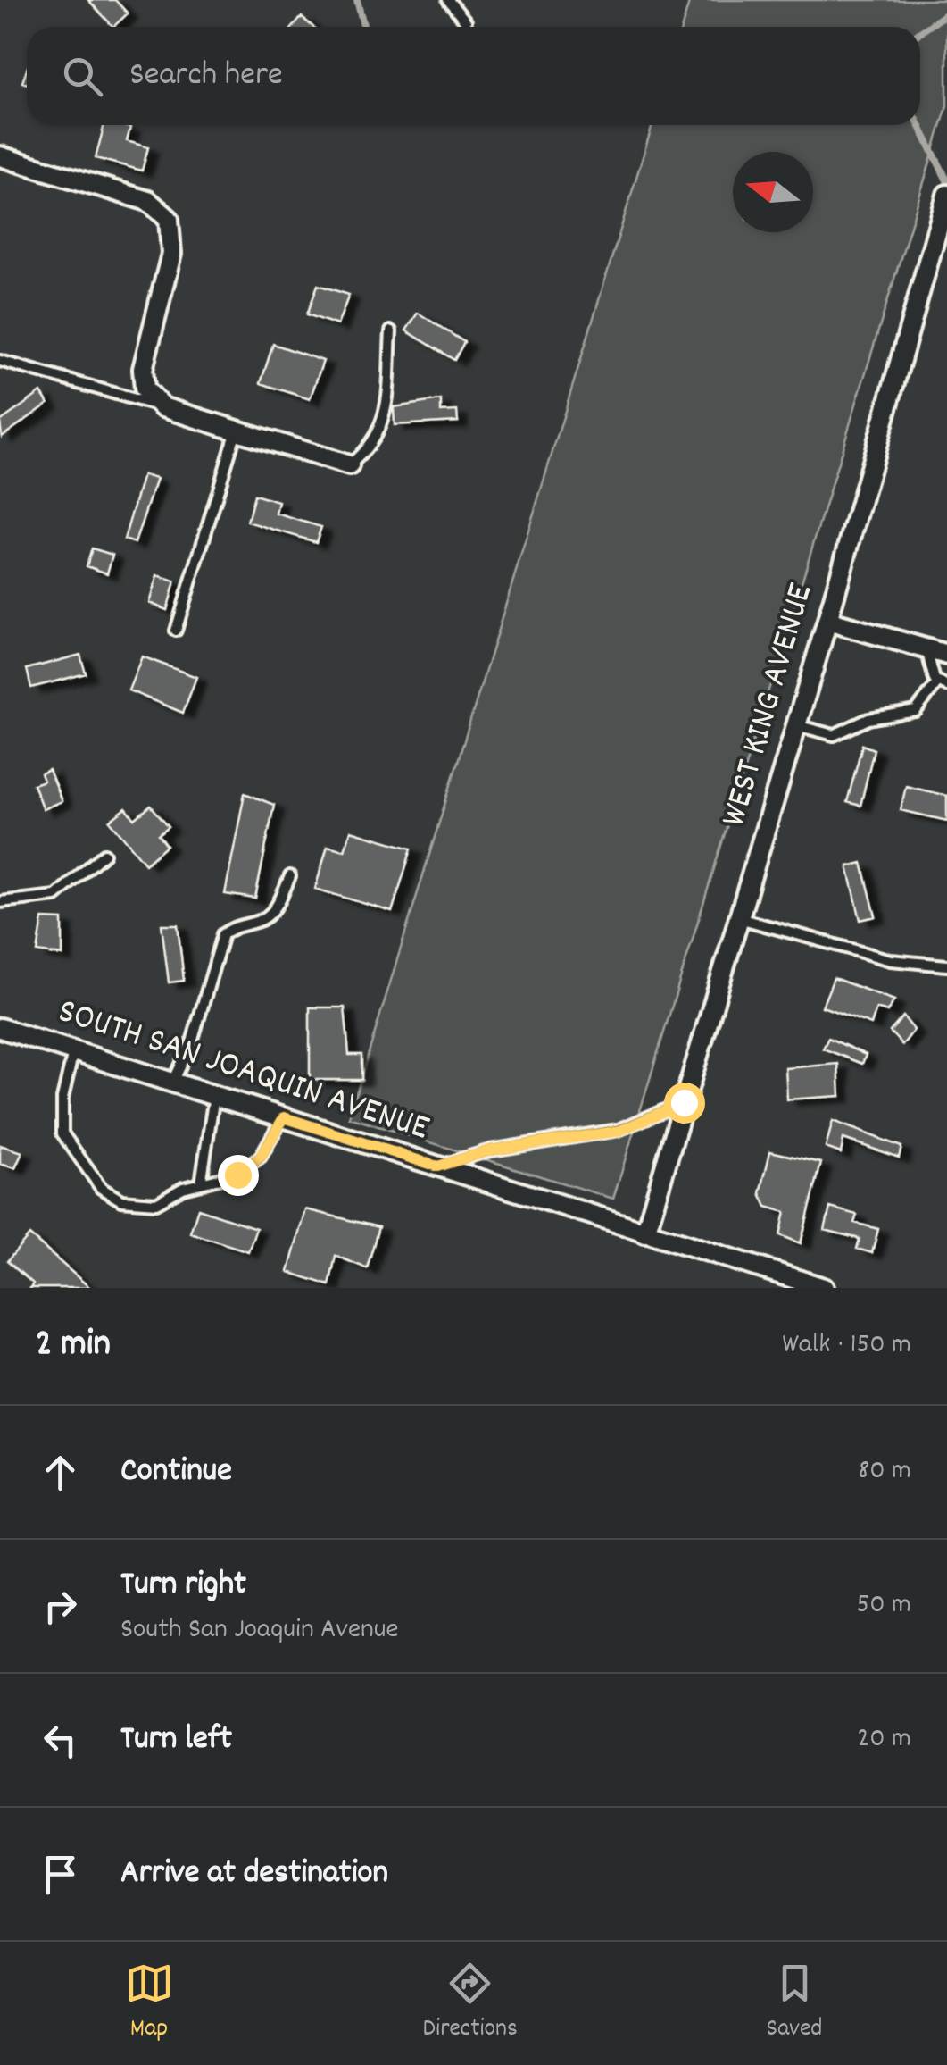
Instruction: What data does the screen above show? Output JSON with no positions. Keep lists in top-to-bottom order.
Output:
{
  "streets": {
    "street": ["WEST KING AVENUE", "SOUTH SAN JOAQUIN AVENUE"]
  },
  "crossings": [
    ["WEST KING AVENUE", "SOUTH SAN JOAQUIN AVENUE"]
  ],
  "north": "left",
  "page": {
    "search": "Search here",
    "heading": ["2 min", "Walk · 150 m"],
    "list": [
      ["Continue", "80 m"],
      ["Turn right", "South San Joaquin Avenue", "50 m"],
      ["Turn left", "20 m"],
      "Arrive at destination"
    ],
    "nav": ["Map", "Directions", "Saved"]
  }
}
